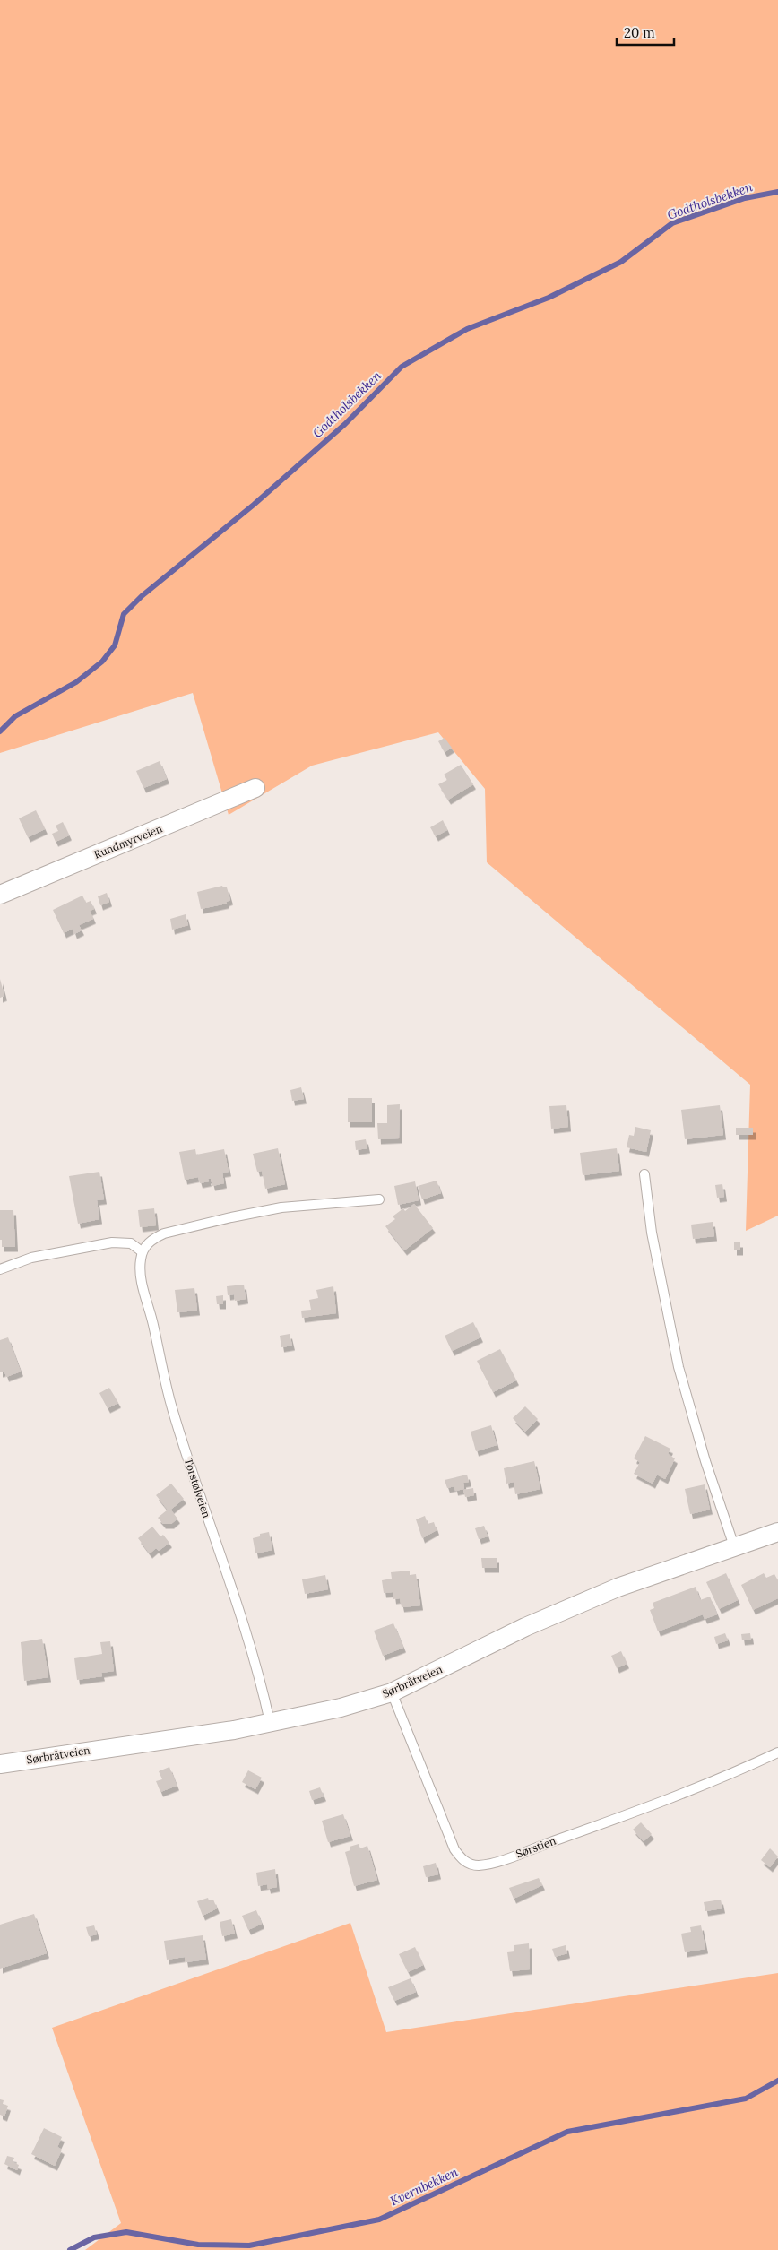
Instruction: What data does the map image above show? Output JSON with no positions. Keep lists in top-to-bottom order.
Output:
{
  "streets": {
    "street": ["Rundmyrveien", "Sørbråtveien"],
    "lane": ["Torstølveien", "Sørstien"]
  },
  "crossings": [
    ["Torstølveien", "Sørbråtveien"],
    ["Sørbråtveien", "Sørstien"]
  ],
  "water": ["Godtholsbekken", "Kvernbekken"],
  "scale_bar": "20 m"
}
